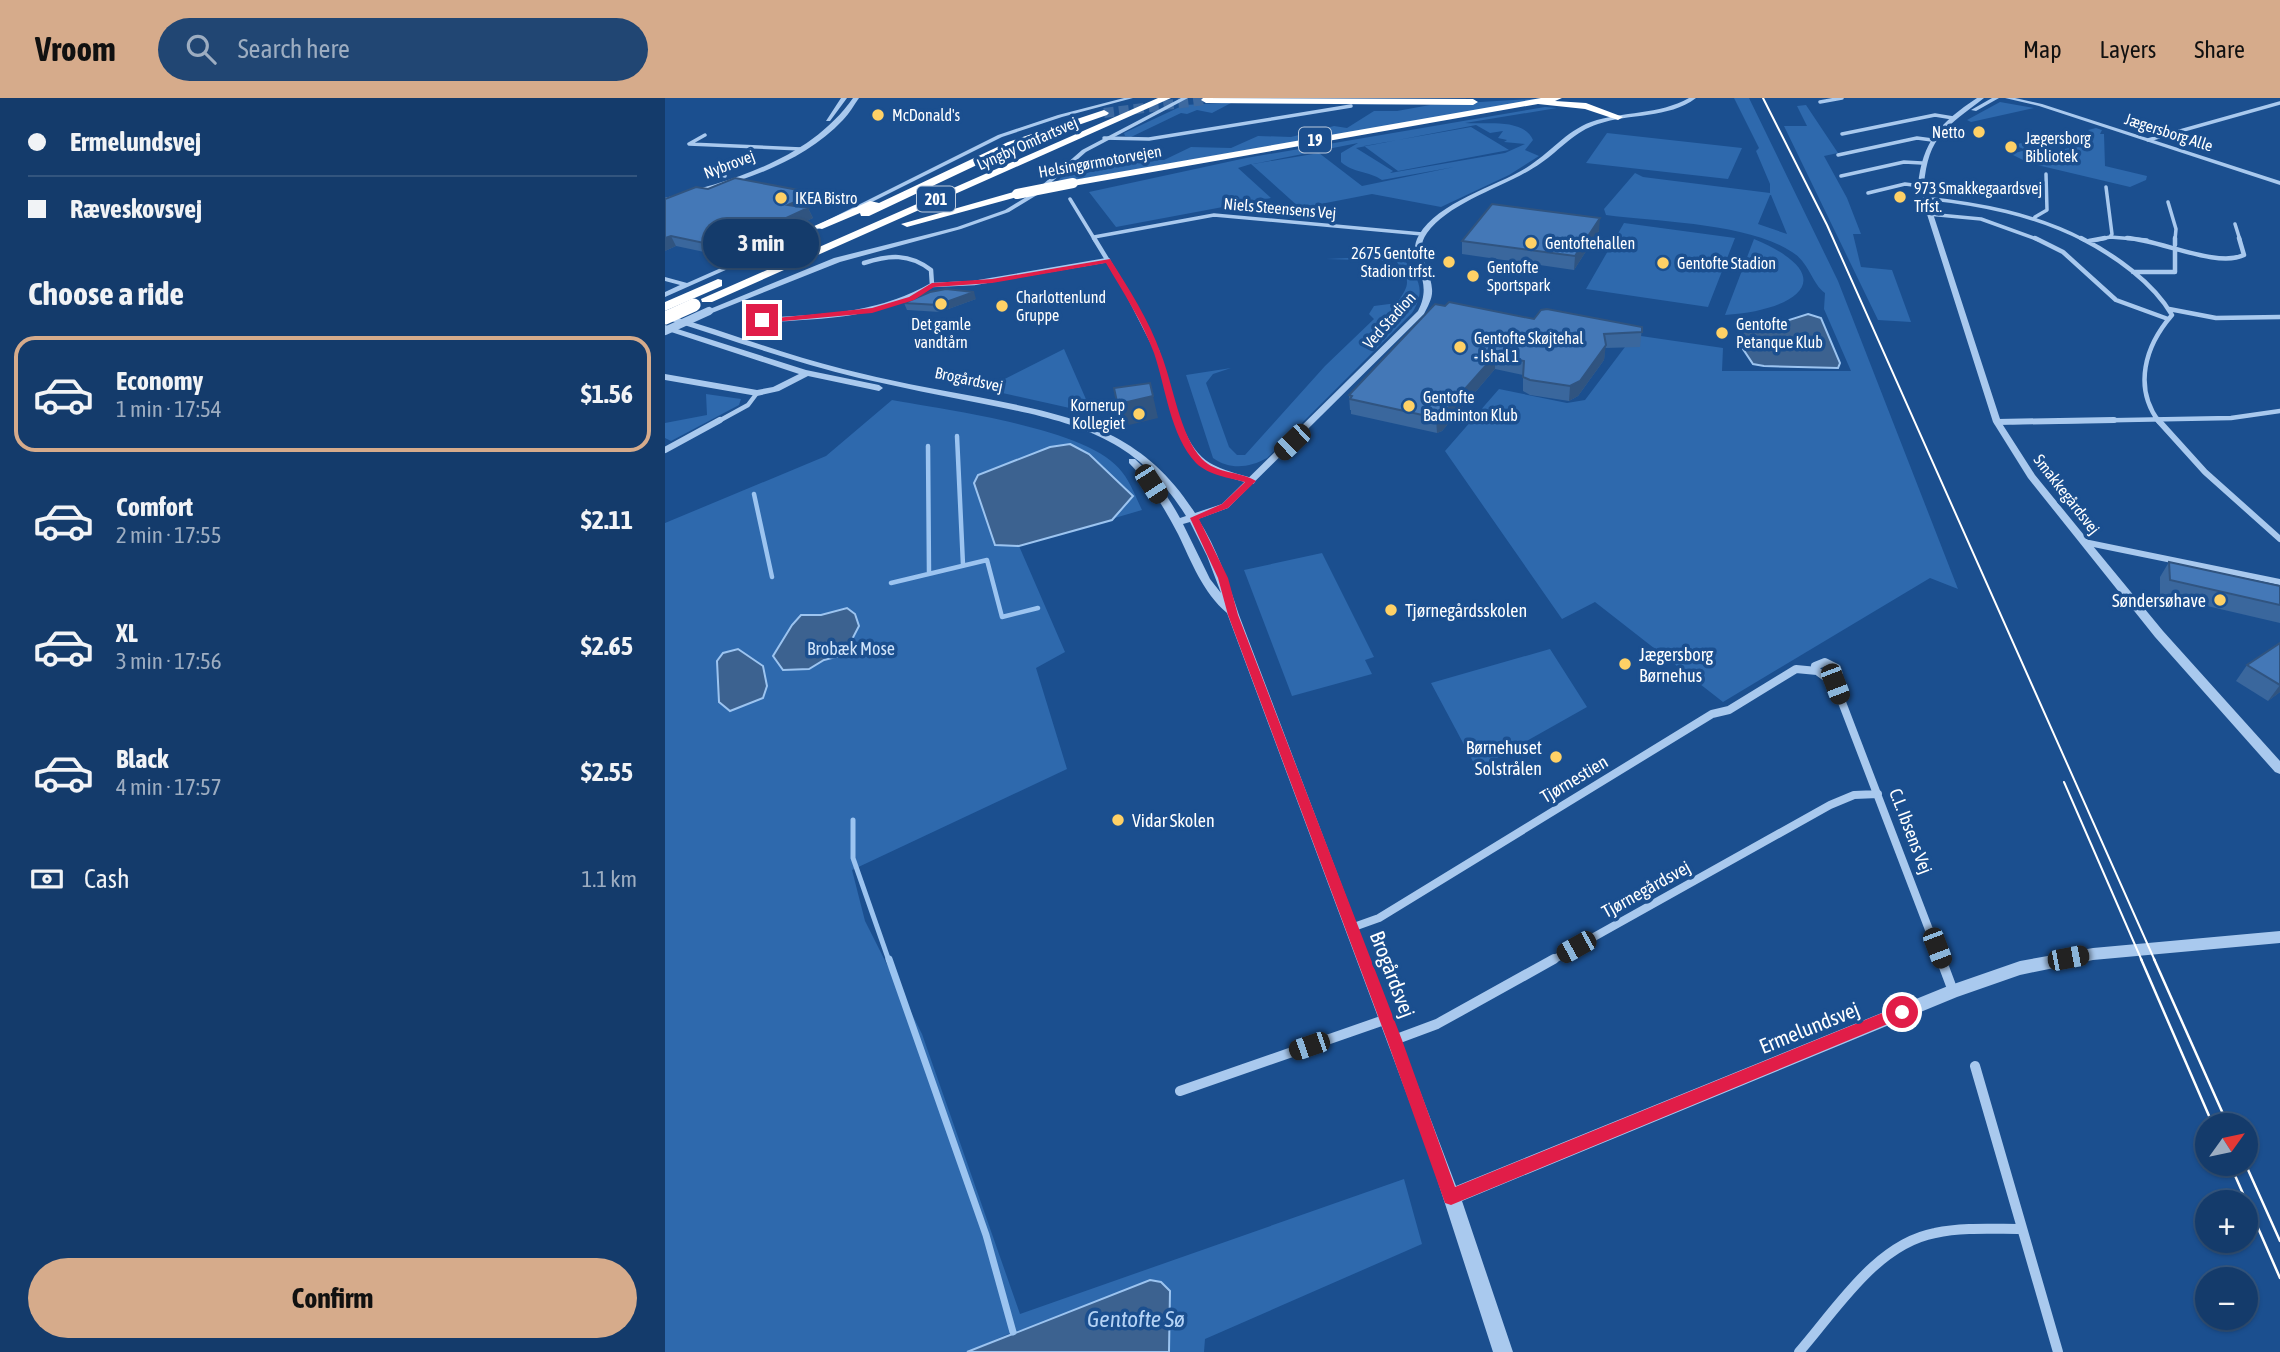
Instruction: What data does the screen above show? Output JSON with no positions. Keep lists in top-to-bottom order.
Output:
{
  "streets": {
    "highway": [
      "19",
      "Lyngby Omfartsvej",
      "Helsingørmotorvejen",
      "201"
    ],
    "street": [
      "Jægersborg Alle",
      "Nybrovej",
      "Niels Steensens Vej",
      "Ved Stadion",
      "Brogårdsvej",
      "Smakkegårdsvej",
      "Tjørnestien",
      "C.L. Ibsens Vej",
      "Tjørnegårdsvej",
      "Ermelundsvej"
    ]
  },
  "crossings": [
    ["Lyngby Omfartsvej", "Helsingørmotorvejen"],
    ["Helsingørmotorvejen", "Brogårdsvej"],
    ["Niels Steensens Vej", "Ved Stadion"],
    ["Ved Stadion", "Brogårdsvej"],
    ["Brogårdsvej", "Tjørnestien"],
    ["Brogårdsvej", "Tjørnegårdsvej"],
    ["Brogårdsvej", "Ermelundsvej"],
    ["C.L. Ibsens Vej", "Tjørnegårdsvej"],
    ["C.L. Ibsens Vej", "Ermelundsvej"]
  ],
  "water": ["Gentofte Sø"],
  "parks": ["Brobæk Mose"],
  "places": [
    "McDonald's",
    "Netto",
    "Jægersborg Bibliotek",
    "973 Smakkegaardsvej Trfst.",
    "IKEA Bistro",
    "Gentoftehallen",
    "2675 Gentofte Stadion trfst.",
    "Gentofte Stadion",
    "Gentofte Sportspark",
    "Det gamle vandtårn",
    "Charlottenlund Gruppe",
    "Gentofte Petanque Klub",
    "Gentofte Skøjtehal - Ishal 1",
    "Gentofte Badminton Klub",
    "Kornerup Kollegiet",
    "Søndersøhave",
    "Tjørnegårdsskolen",
    "Jægersborg Børnehus",
    "Børnehuset Solstrålen",
    "Vidar Skolen"
  ],
  "north": "top right",
  "page": {
    "header": "Vroom",
    "search": "Search here",
    "nav": ["Map", "Layers", "Share"],
    "banner": ["Ermelundsvej", "Ræveskovsvej"],
    "bubble": "3 min",
    "heading": "Choose a ride",
    "list": [
      {
        "name": "Economy",
        "note": "1 min · 17:54",
        "value": "$1.56"
      },
      {
        "name": "Comfort",
        "note": "2 min · 17:55",
        "value": "$2.11"
      },
      {
        "name": "XL",
        "note": "3 min · 17:56",
        "value": "$2.65"
      },
      {
        "name": "Black",
        "note": "4 min · 17:57",
        "value": "$2.55"
      }
    ],
    "pay": ["Cash", "1.1 km"],
    "map_buttons": ["+", "−"],
    "buttons": "Confirm"
  }
}
